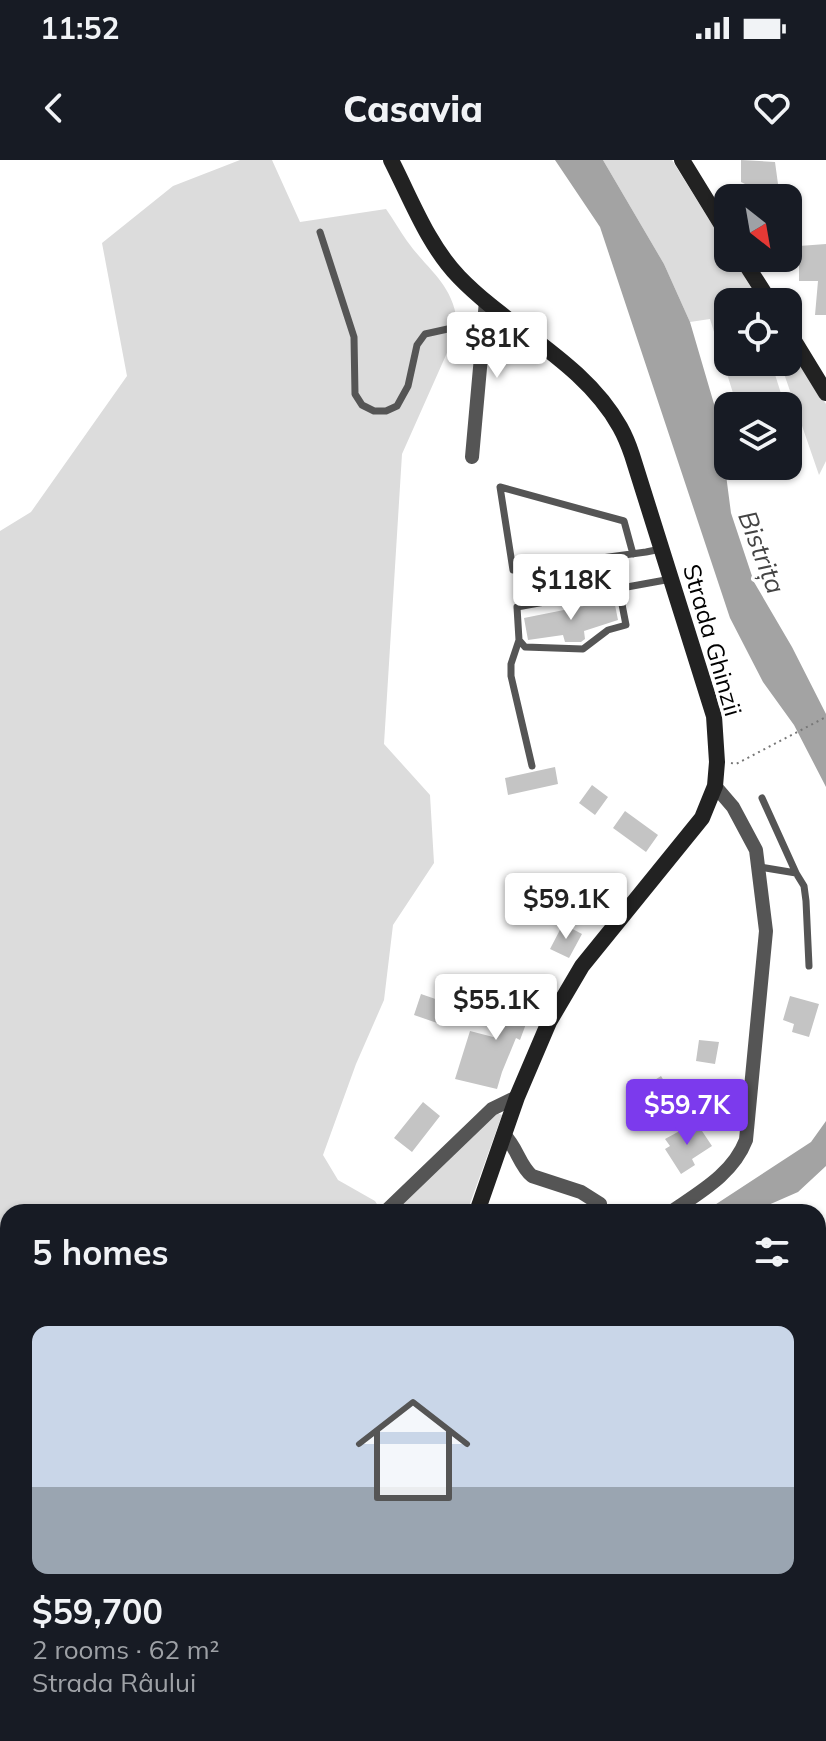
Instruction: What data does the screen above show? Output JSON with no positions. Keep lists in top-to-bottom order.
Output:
{
  "streets": {
    "street": ["Strada Ghinzii"]
  },
  "water": ["Bistrița"],
  "north": "bottom right",
  "page": {
    "status": "11:52",
    "header": "Casavia",
    "price": [
      "$81K",
      "$118K",
      "$59.1K",
      "$55.1K",
      "$59.7K"
    ],
    "heading": "5 homes",
    "list": [
      {
        "name": "$59,700",
        "note": "2 rooms · 62 m² · Strada Râului"
      }
    ]
  }
}
